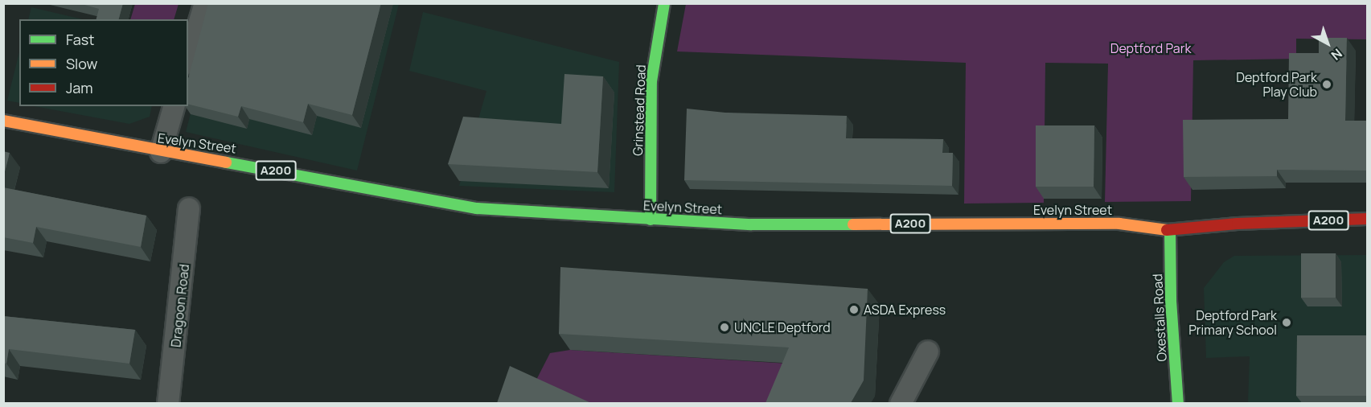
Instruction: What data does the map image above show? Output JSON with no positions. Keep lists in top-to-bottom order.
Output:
{
  "streets": {
    "main road": [
      "Grinstead Road",
      "Evelyn Street",
      "A200",
      "Oxestalls Road"
    ],
    "street": ["Dragoon Road"]
  },
  "crossings": [
    ["Grinstead Road", "Evelyn Street"],
    ["Evelyn Street", "Oxestalls Road"]
  ],
  "parks": ["Deptford Park"],
  "places": [
    "Deptford Park Play Club",
    "ASDA Express",
    "Deptford Park Primary School",
    "UNCLE Deptford"
  ],
  "legend": ["Fast", "Slow", "Jam"],
  "north": "bottom right"
}
